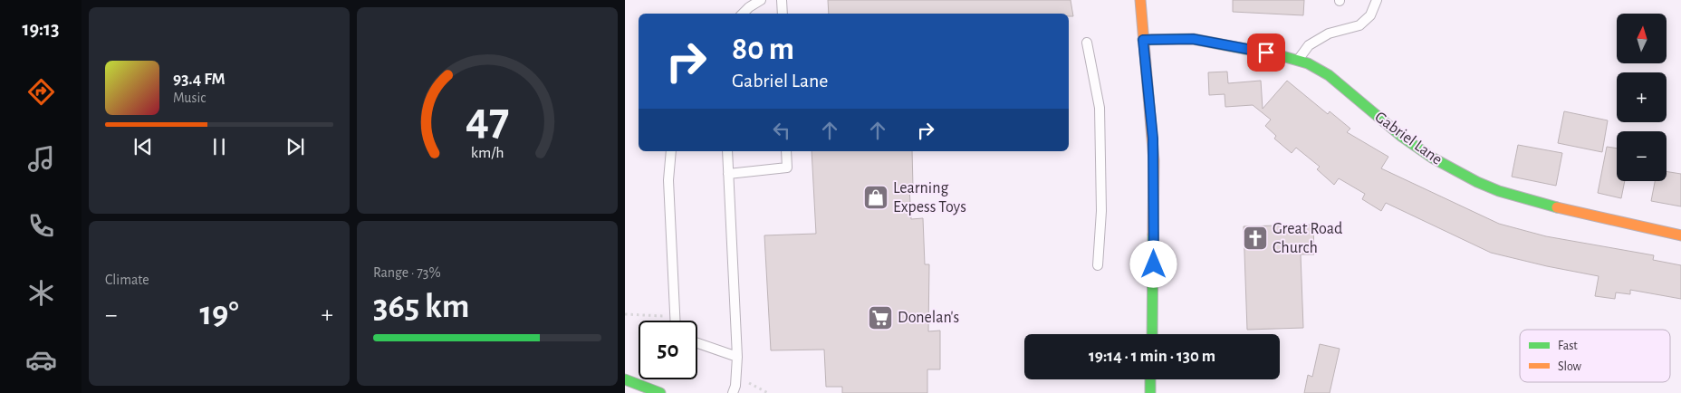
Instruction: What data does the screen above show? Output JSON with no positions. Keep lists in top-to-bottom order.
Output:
{
  "streets": {
    "street": ["Gabriel Lane"]
  },
  "places": {
    "shop": ["Learning Expess Toys"],
    "church": ["Great Road Church"],
    "supermarket": ["Donelan's"]
  },
  "legend": ["Fast", "Slow"],
  "north": "top",
  "page": {
    "tabs": "19:13",
    "map_buttons": ["+", "−"],
    "turn": ["80 m", "Gabriel Lane"],
    "song": ["93.4 FM", "Music"],
    "tile": [
      "Climate",
      ["Range · 73%", "365 km"]
    ],
    "heat": ["−", "19°", "+"],
    "limit": "50",
    "trip": "19:14 · 1 min · 130 m",
    "gauge": ["47", "km/h"]
  }
}
